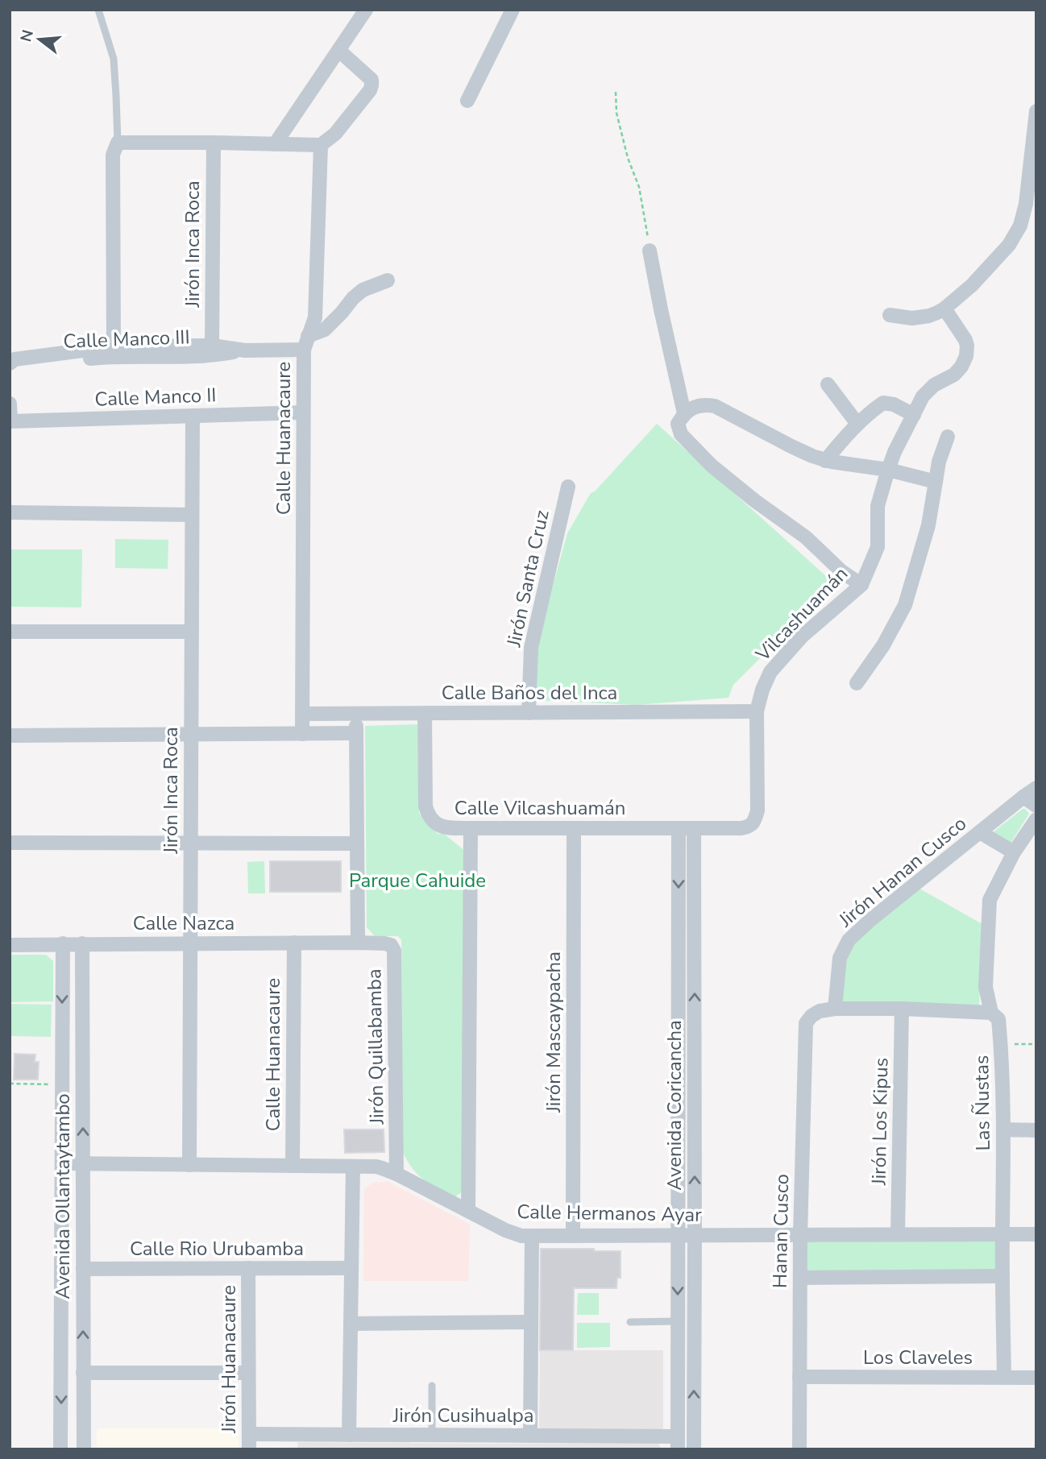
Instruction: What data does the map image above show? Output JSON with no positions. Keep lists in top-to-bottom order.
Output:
{
  "streets": {
    "street": [
      "Jirón Inca Roca",
      "Calle Manco III",
      "Calle Manco II",
      "Calle Huanacaure",
      "Jirón Santa Cruz",
      "Vilcashuamán",
      "Calle Baños del Inca",
      "Calle Vilcashuamán",
      "Jirón Hanan Cusco",
      "Calle Nazca",
      "Jirón Mascaypacha",
      "Jirón Quillabamba",
      "Las Ñustas",
      "Avenida Coricancha",
      "Jirón Los Kipus",
      "Avenida Ollantaytambo",
      "Calle Hermanos Ayar",
      "Hanan Cusco",
      "Calle Rio Urubamba",
      "Los Claveles",
      "Jirón Huanacaure",
      "Jirón Cusihualpa"
    ]
  },
  "crossings": [
    ["Jirón Inca Roca", "Calle Manco III"],
    ["Jirón Inca Roca", "Calle Manco II"],
    ["Jirón Inca Roca", "Calle Nazca"],
    ["Jirón Inca Roca", "Calle Hermanos Ayar"],
    ["Calle Manco III", "Calle Huanacaure"],
    ["Calle Manco II", "Calle Huanacaure"],
    ["Calle Huanacaure", "Calle Baños del Inca"],
    ["Calle Huanacaure", "Calle Nazca"],
    ["Calle Huanacaure", "Calle Hermanos Ayar"],
    ["Jirón Santa Cruz", "Calle Baños del Inca"],
    ["Vilcashuamán", "Calle Baños del Inca"],
    ["Vilcashuamán", "Calle Vilcashuamán"],
    ["Calle Baños del Inca", "Calle Vilcashuamán"],
    ["Calle Baños del Inca", "Jirón Quillabamba"],
    ["Calle Vilcashuamán", "Jirón Mascaypacha"],
    ["Calle Vilcashuamán", "Avenida Coricancha"],
    ["Jirón Hanan Cusco", "Hanan Cusco"],
    ["Calle Nazca", "Jirón Quillabamba"],
    ["Calle Nazca", "Avenida Ollantaytambo"],
    ["Jirón Mascaypacha", "Calle Hermanos Ayar"],
    ["Jirón Quillabamba", "Calle Hermanos Ayar"],
    ["Las Ñustas", "Calle Hermanos Ayar"],
    ["Las Ñustas", "Los Claveles"],
    ["Avenida Coricancha", "Calle Hermanos Ayar"],
    ["Avenida Coricancha", "Jirón Cusihualpa"],
    ["Jirón Los Kipus", "Calle Hermanos Ayar"],
    ["Avenida Ollantaytambo", "Calle Hermanos Ayar"],
    ["Avenida Ollantaytambo", "Calle Rio Urubamba"],
    ["Calle Hermanos Ayar", "Hanan Cusco"],
    ["Hanan Cusco", "Los Claveles"],
    ["Calle Rio Urubamba", "Jirón Huanacaure"],
    ["Jirón Huanacaure", "Jirón Cusihualpa"]
  ],
  "parks": ["Parque Cahuide"],
  "north": "left"
}
